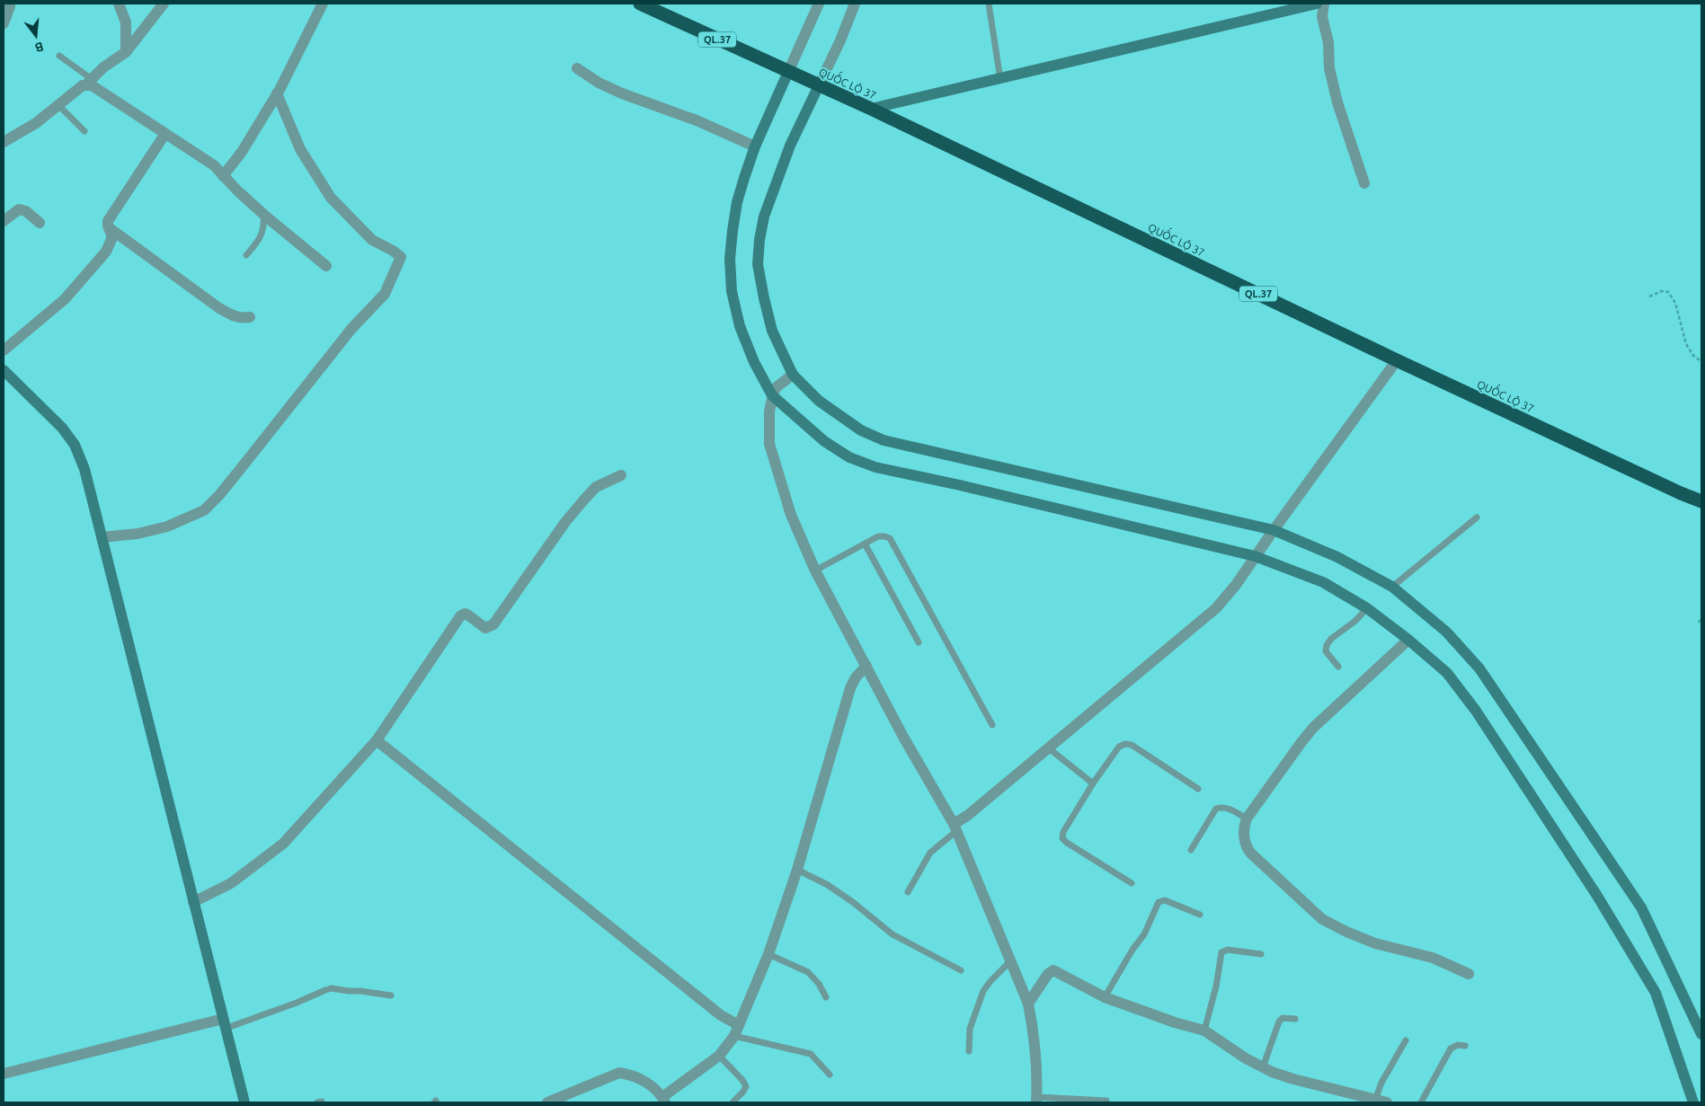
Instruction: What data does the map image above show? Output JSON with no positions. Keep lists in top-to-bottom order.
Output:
{
  "streets": {
    "highway": ["QL.37", "QUỐC LỘ 37"]
  },
  "north": "bottom"
}
